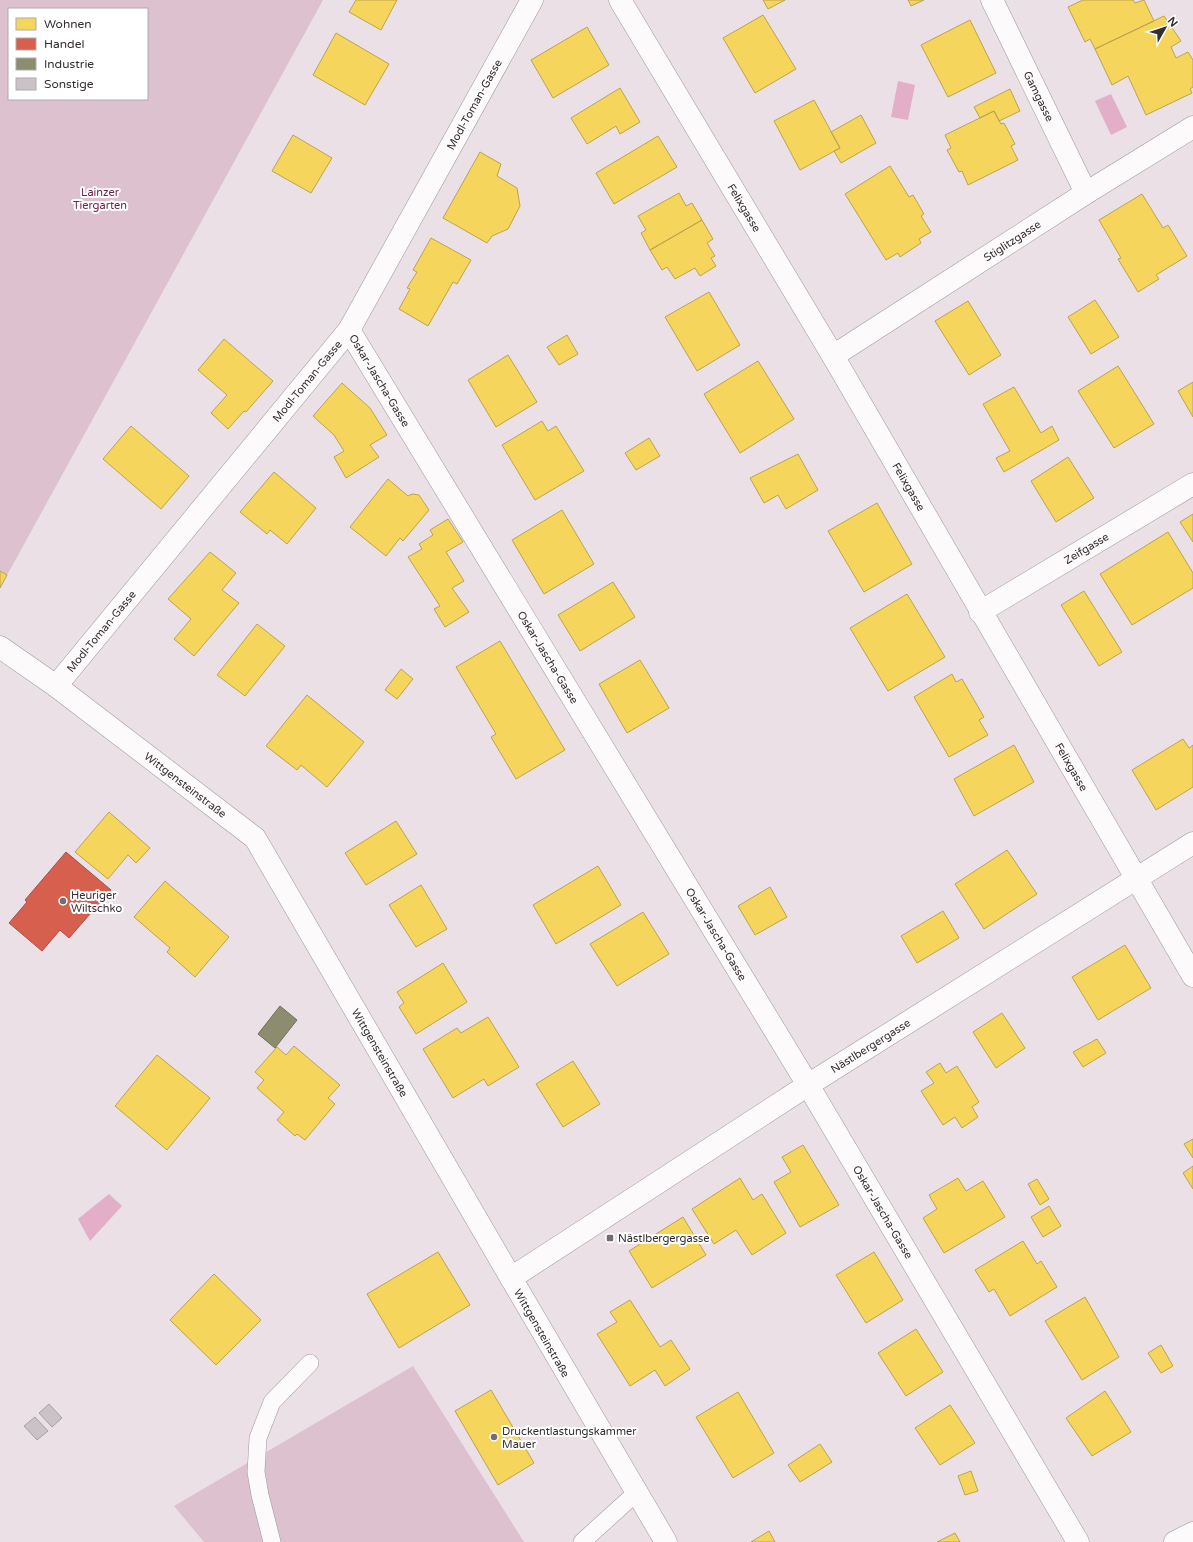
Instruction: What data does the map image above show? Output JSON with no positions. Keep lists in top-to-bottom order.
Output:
{
  "streets": {
    "street": [
      "Gamgasse",
      "Modl-Toman-Gasse",
      "Felixgasse",
      "Stiglitzgasse",
      "Oskar-Jascha-Gasse",
      "Zeifgasse",
      "Wittgensteinstraße",
      "Nästlbergergasse"
    ]
  },
  "crossings": [
    ["Gamgasse", "Stiglitzgasse"],
    ["Modl-Toman-Gasse", "Oskar-Jascha-Gasse"],
    ["Modl-Toman-Gasse", "Wittgensteinstraße"],
    ["Felixgasse", "Stiglitzgasse"],
    ["Felixgasse", "Zeifgasse"],
    ["Felixgasse", "Nästlbergergasse"],
    ["Oskar-Jascha-Gasse", "Nästlbergergasse"],
    ["Wittgensteinstraße", "Nästlbergergasse"]
  ],
  "parks": ["Lainzer Tiergarten"],
  "places": {
    "other": ["Heuriger Wiltschko", "Druckentlastungskammer Mauer"],
    "transit": ["Nästlbergergasse"]
  },
  "legend": [
    "Wohnen",
    "Handel",
    "Industrie",
    "Sonstige"
  ],
  "north": "top right"
}
